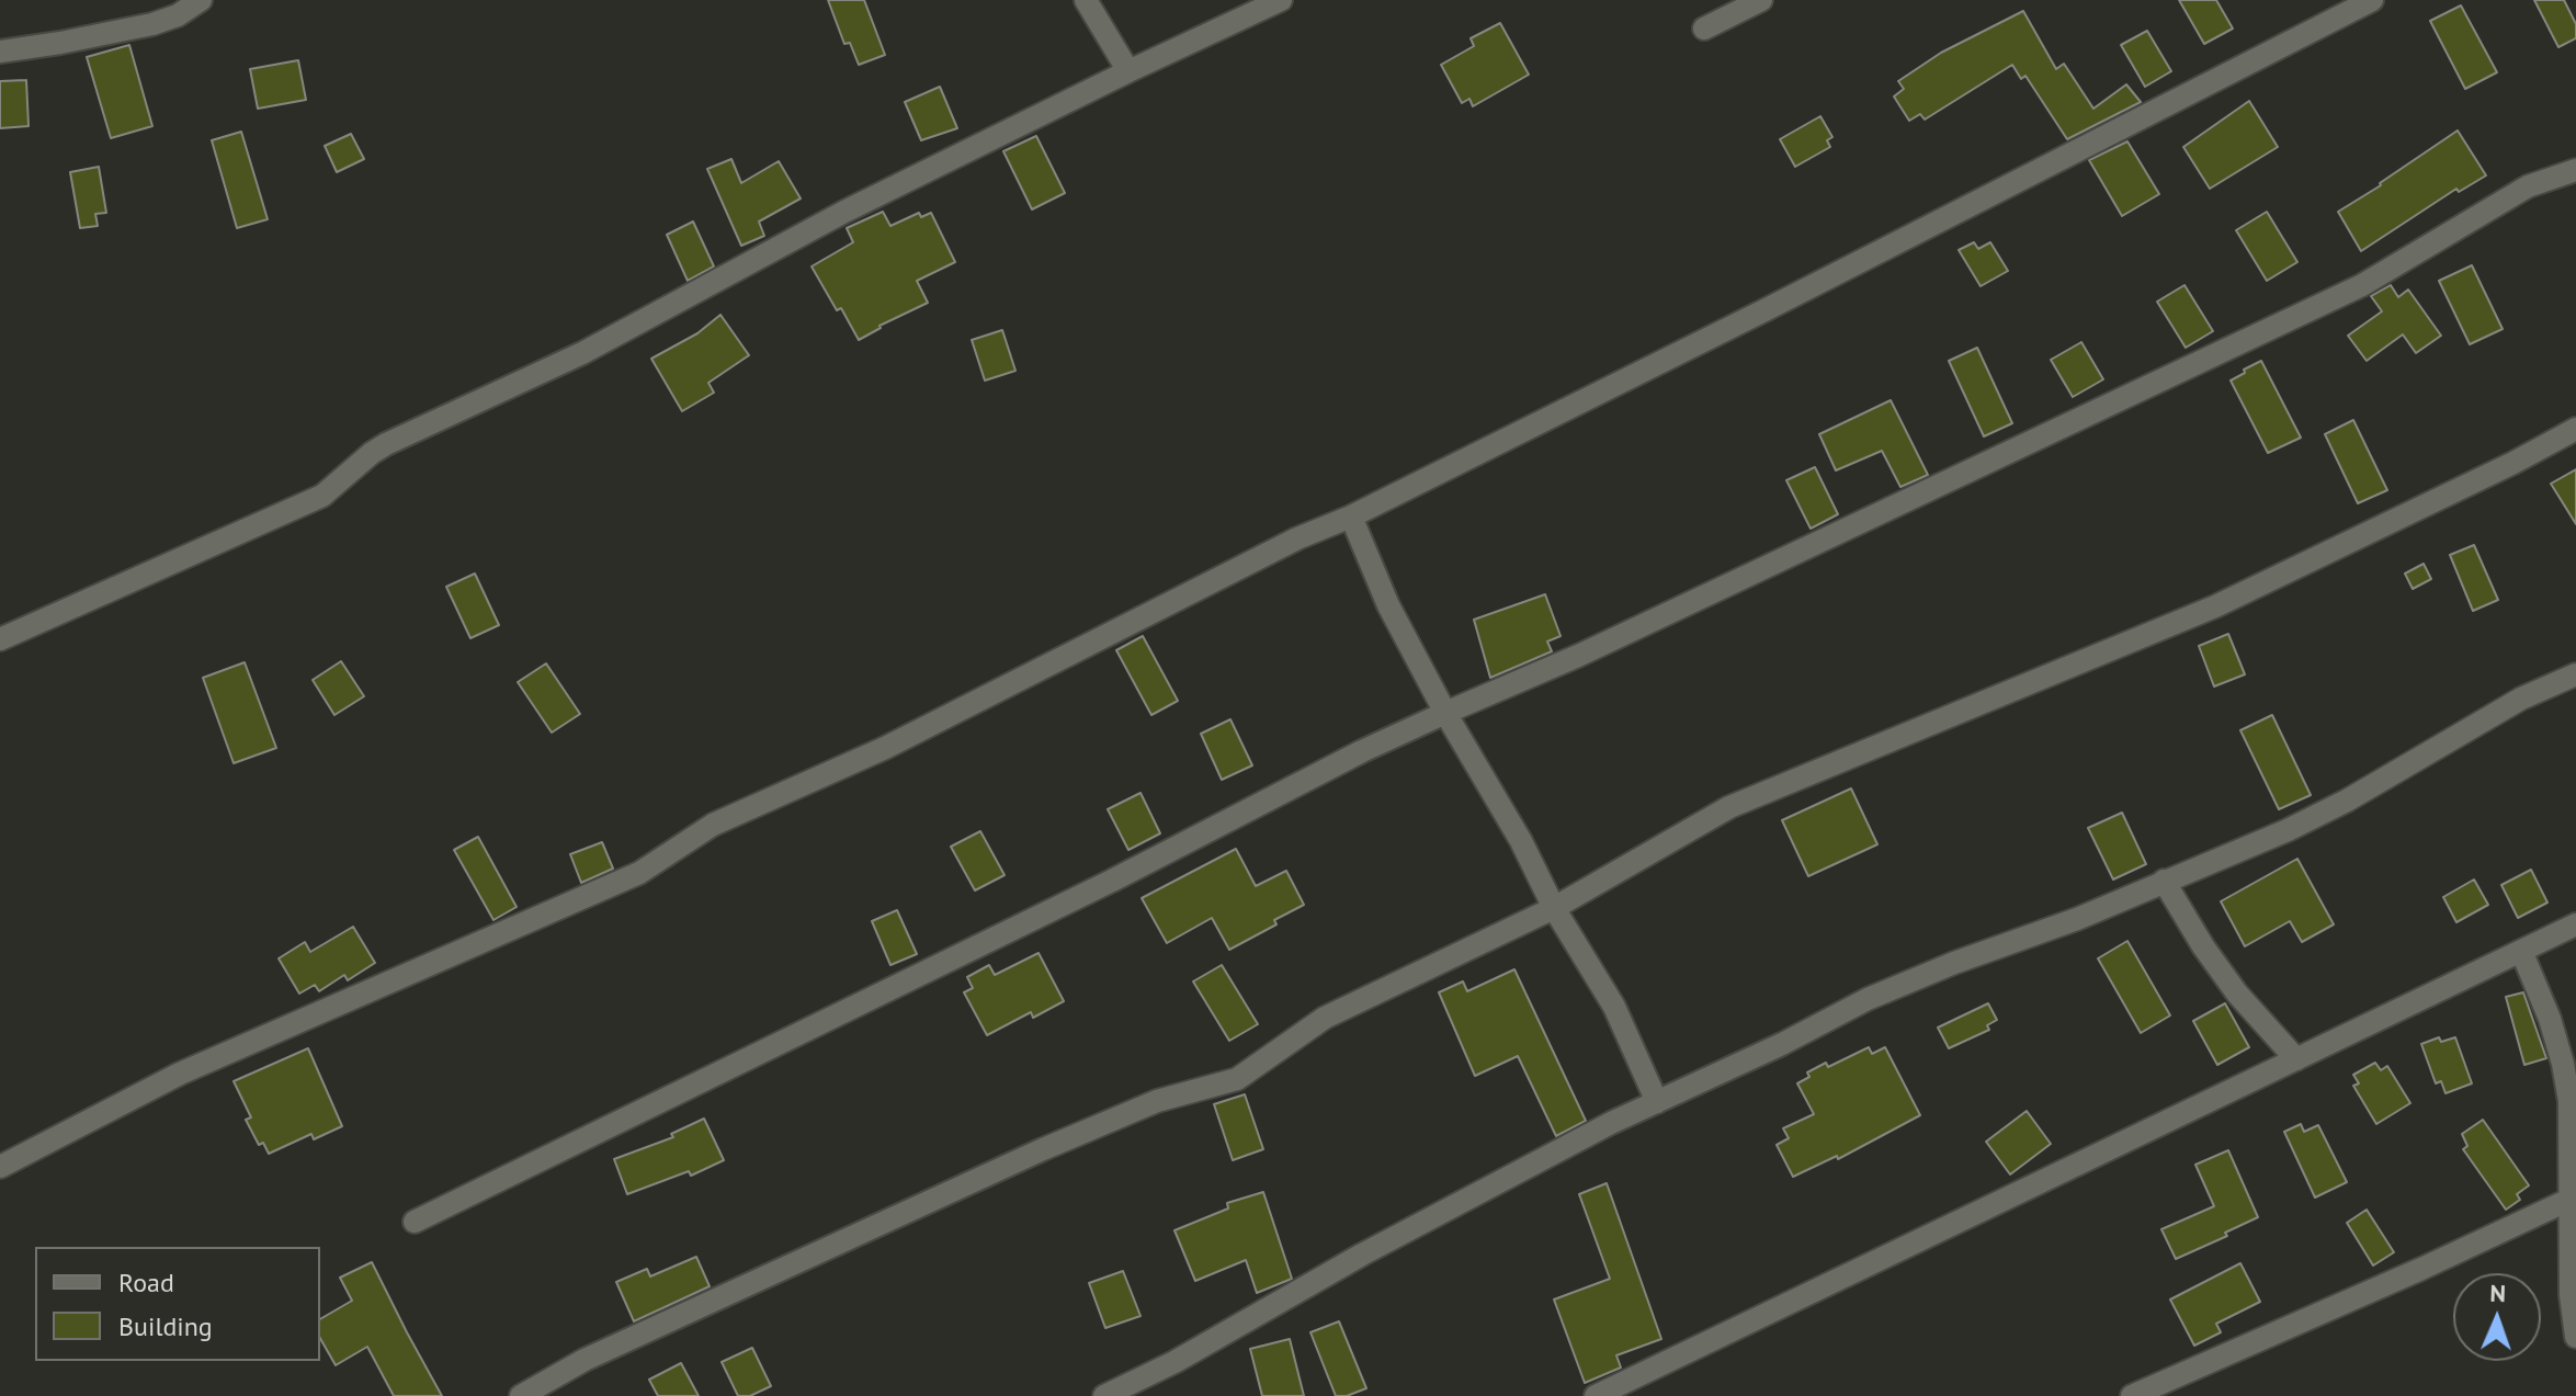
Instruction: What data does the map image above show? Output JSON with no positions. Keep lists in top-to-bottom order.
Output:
{
  "legend": ["Road", "Building"],
  "north": "top"
}
